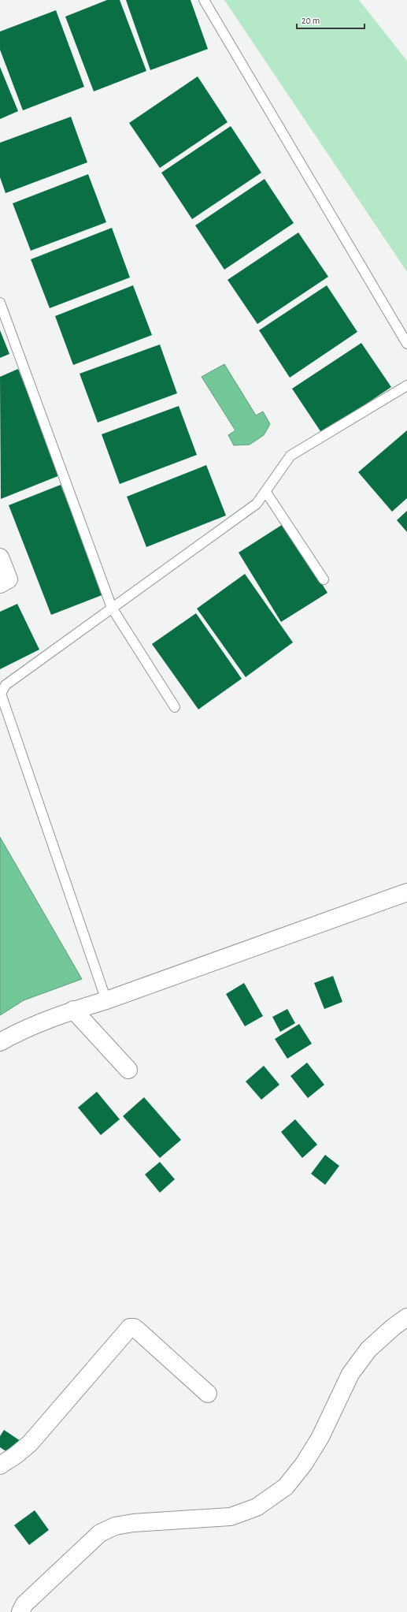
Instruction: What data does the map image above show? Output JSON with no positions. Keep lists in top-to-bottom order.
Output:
{
  "scale_bar": "20 m"
}
